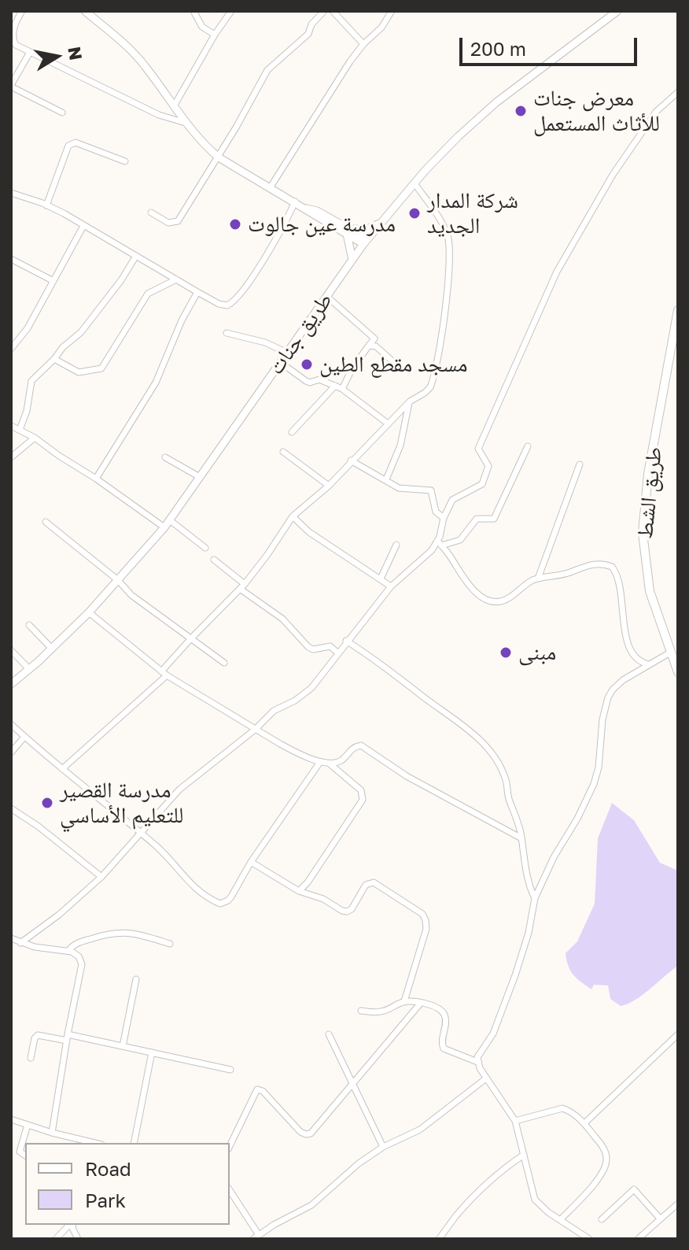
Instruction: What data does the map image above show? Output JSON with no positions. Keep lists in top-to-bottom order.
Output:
{
  "streets": {
    "main road": ["طريق الشط"],
    "street": ["طريق جنات"]
  },
  "places": [
    "معرض جنات للأثاث المستعمل",
    "شركة المدار الجديد",
    "مدرسة عين جالوت",
    "مسجد مقطع الطين",
    "مبنى",
    "مدرسة القصير للتعليم الأساسي"
  ],
  "legend": ["Road", "Park"],
  "scale_bar": "200 m",
  "north": "right"
}
